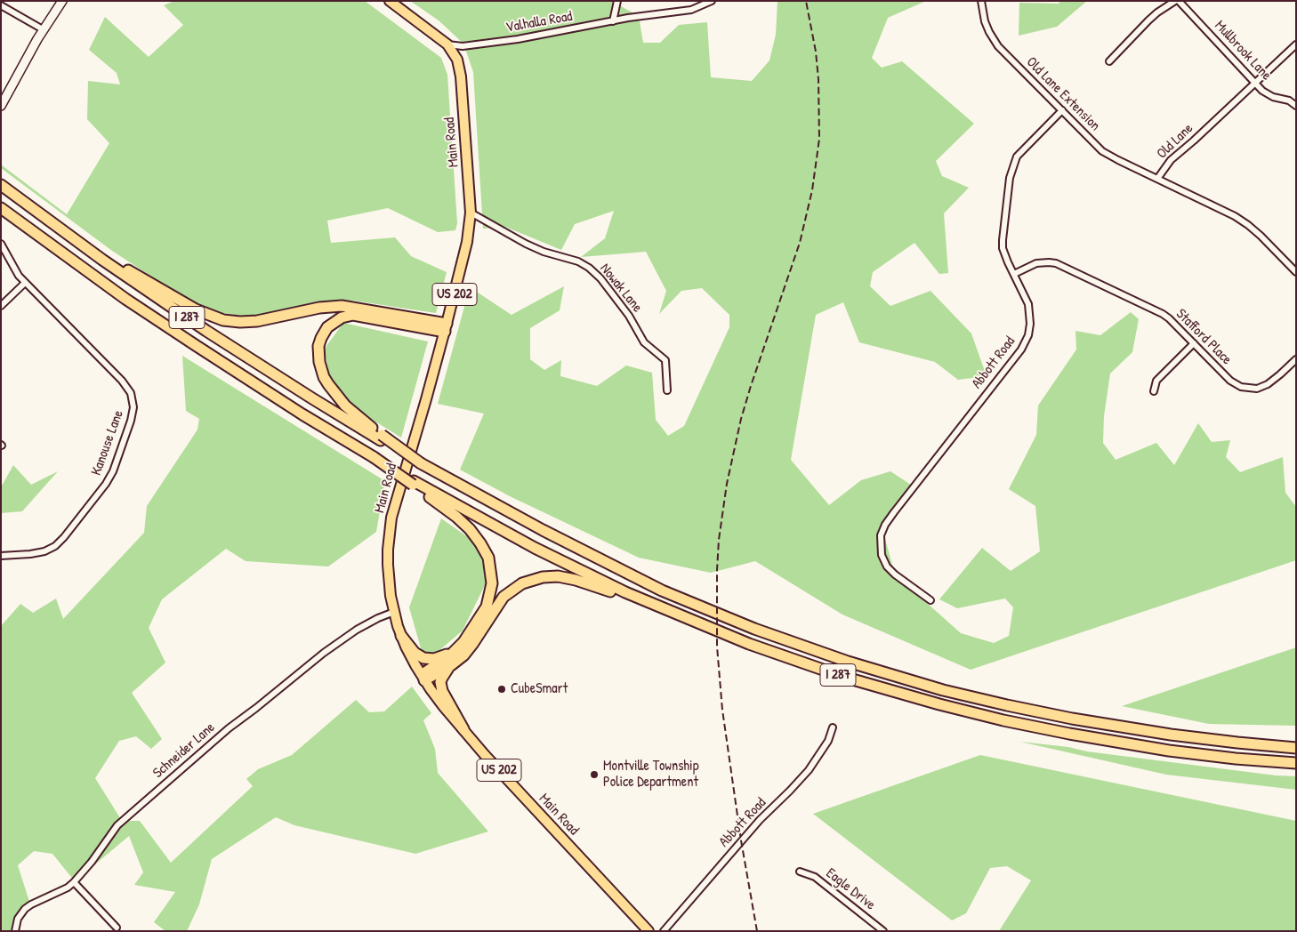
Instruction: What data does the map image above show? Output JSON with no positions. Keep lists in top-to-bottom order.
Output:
{
  "streets": {
    "highway": ["I 287"],
    "main road": ["Main Road", "US 202"],
    "street": [
      "Valhalla Road",
      "Mullbrook Lane",
      "Old Lane Extension",
      "Old Lane",
      "Nowak Lane",
      "Stafford Place",
      "Abbott Road",
      "Kanouse Lane",
      "Schneider Lane",
      "Eagle Drive"
    ]
  },
  "crossings": [
    ["Valhalla Road", "Main Road"],
    ["Mullbrook Lane", "Old Lane"],
    ["Old Lane Extension", "Old Lane"],
    ["Old Lane Extension", "Abbott Road"],
    ["Main Road", "Nowak Lane"],
    ["Main Road", "Schneider Lane"],
    ["Stafford Place", "Abbott Road"]
  ],
  "places": ["CubeSmart", "Montville Township Police Department"]
}
